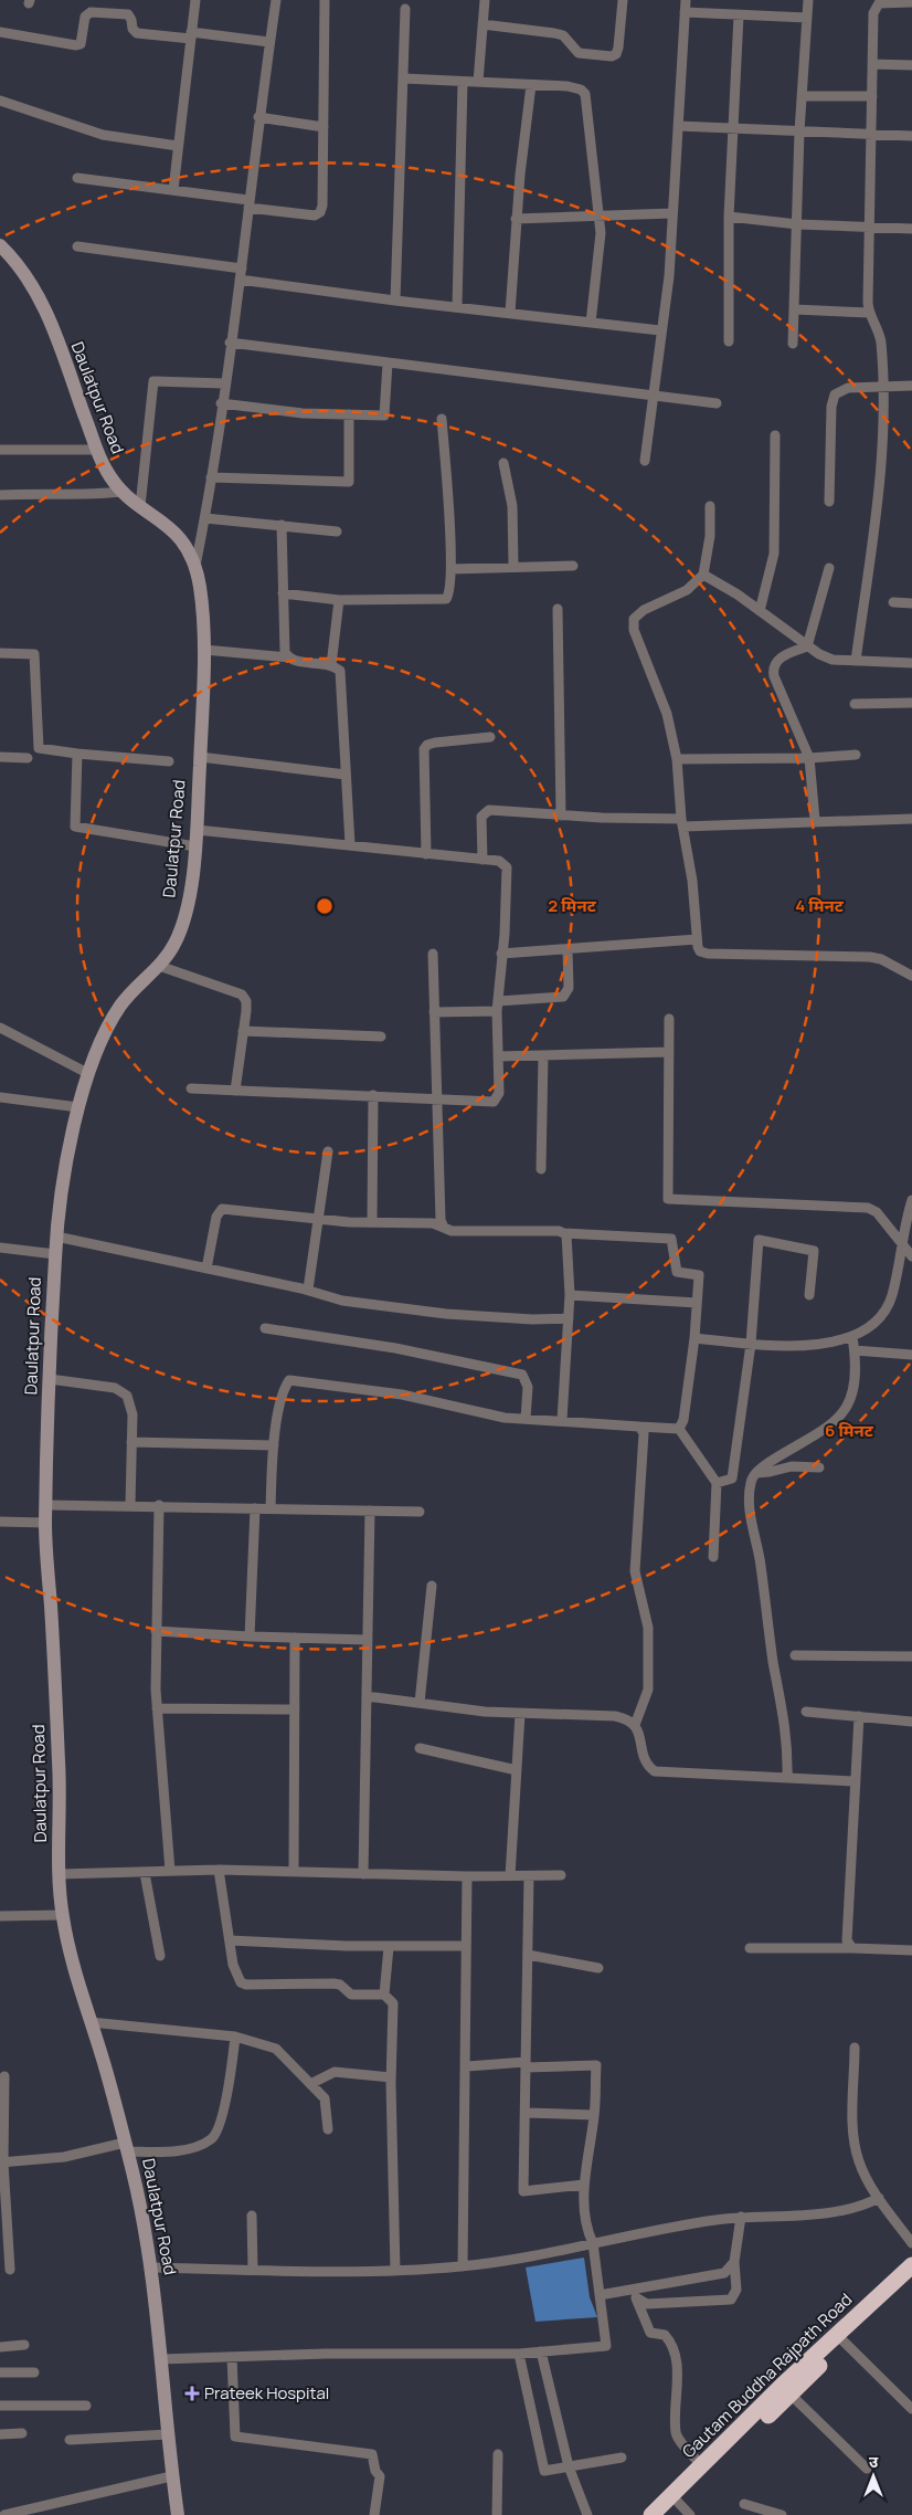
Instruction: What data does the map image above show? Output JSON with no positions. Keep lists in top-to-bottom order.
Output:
{
  "streets": {
    "highway": ["Gautam Buddha Rajpath Road"],
    "street": ["Daulatpur Road"]
  },
  "places": {
    "health": ["Prateek Hospital"]
  },
  "north": "top",
  "rings": ["2 मिनट", "4 मिनट", "6 मिनट"]
}
